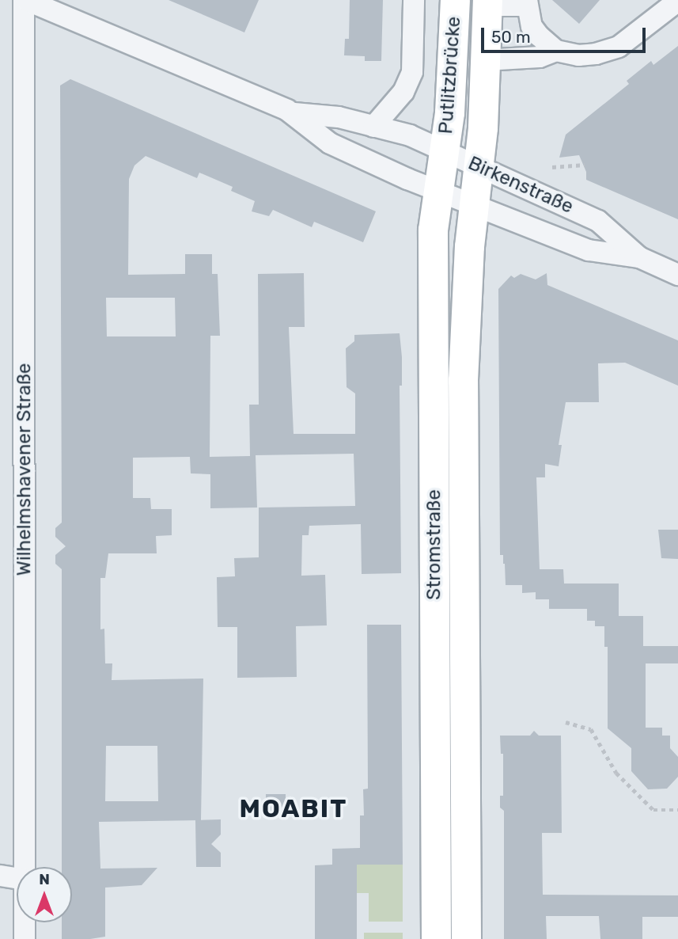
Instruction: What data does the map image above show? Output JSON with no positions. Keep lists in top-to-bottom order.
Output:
{
  "streets": {
    "main road": ["Putlitzbrücke", "Stromstraße"],
    "street": ["Birkenstraße", "Wilhelmshavener Straße"]
  },
  "crossings": [
    ["Putlitzbrücke", "Birkenstraße"],
    ["Putlitzbrücke", "Stromstraße"],
    ["Birkenstraße", "Wilhelmshavener Straße"],
    ["Birkenstraße", "Stromstraße"]
  ],
  "districts": ["MOABIT"],
  "scale_bar": "50 m",
  "north": "top"
}
